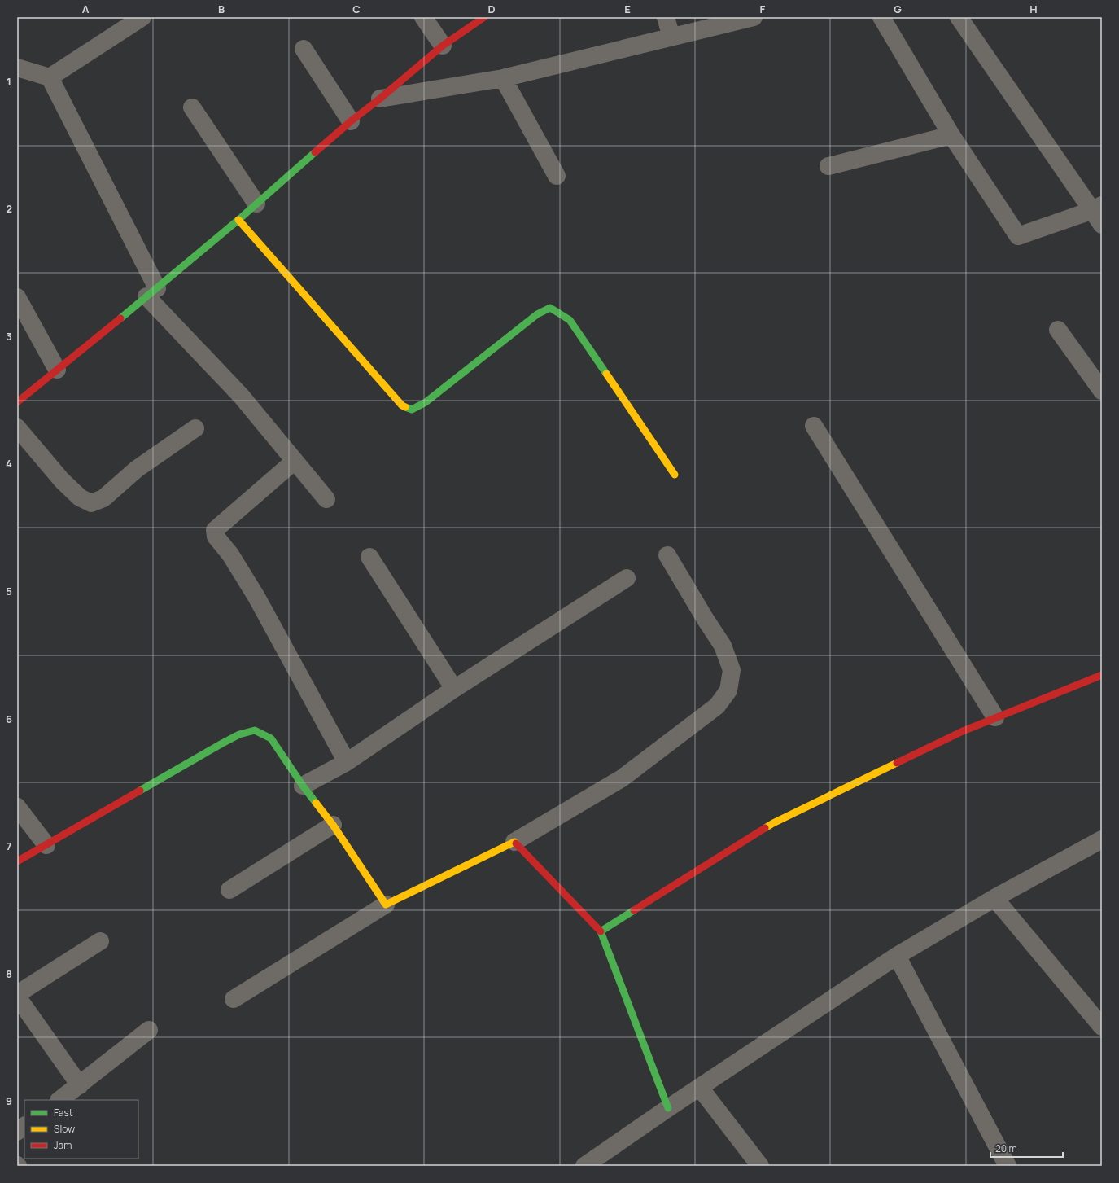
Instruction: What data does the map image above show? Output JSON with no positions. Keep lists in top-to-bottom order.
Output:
{
  "legend": ["Fast", "Slow", "Jam"],
  "scale_bar": "20 m",
  "grid": {
    "columns": [
      "A",
      "B",
      "C",
      "D",
      "E",
      "F",
      "G",
      "H"
    ],
    "rows": [
      "1",
      "2",
      "3",
      "4",
      "5",
      "6",
      "7",
      "8",
      "9"
    ]
  }
}
